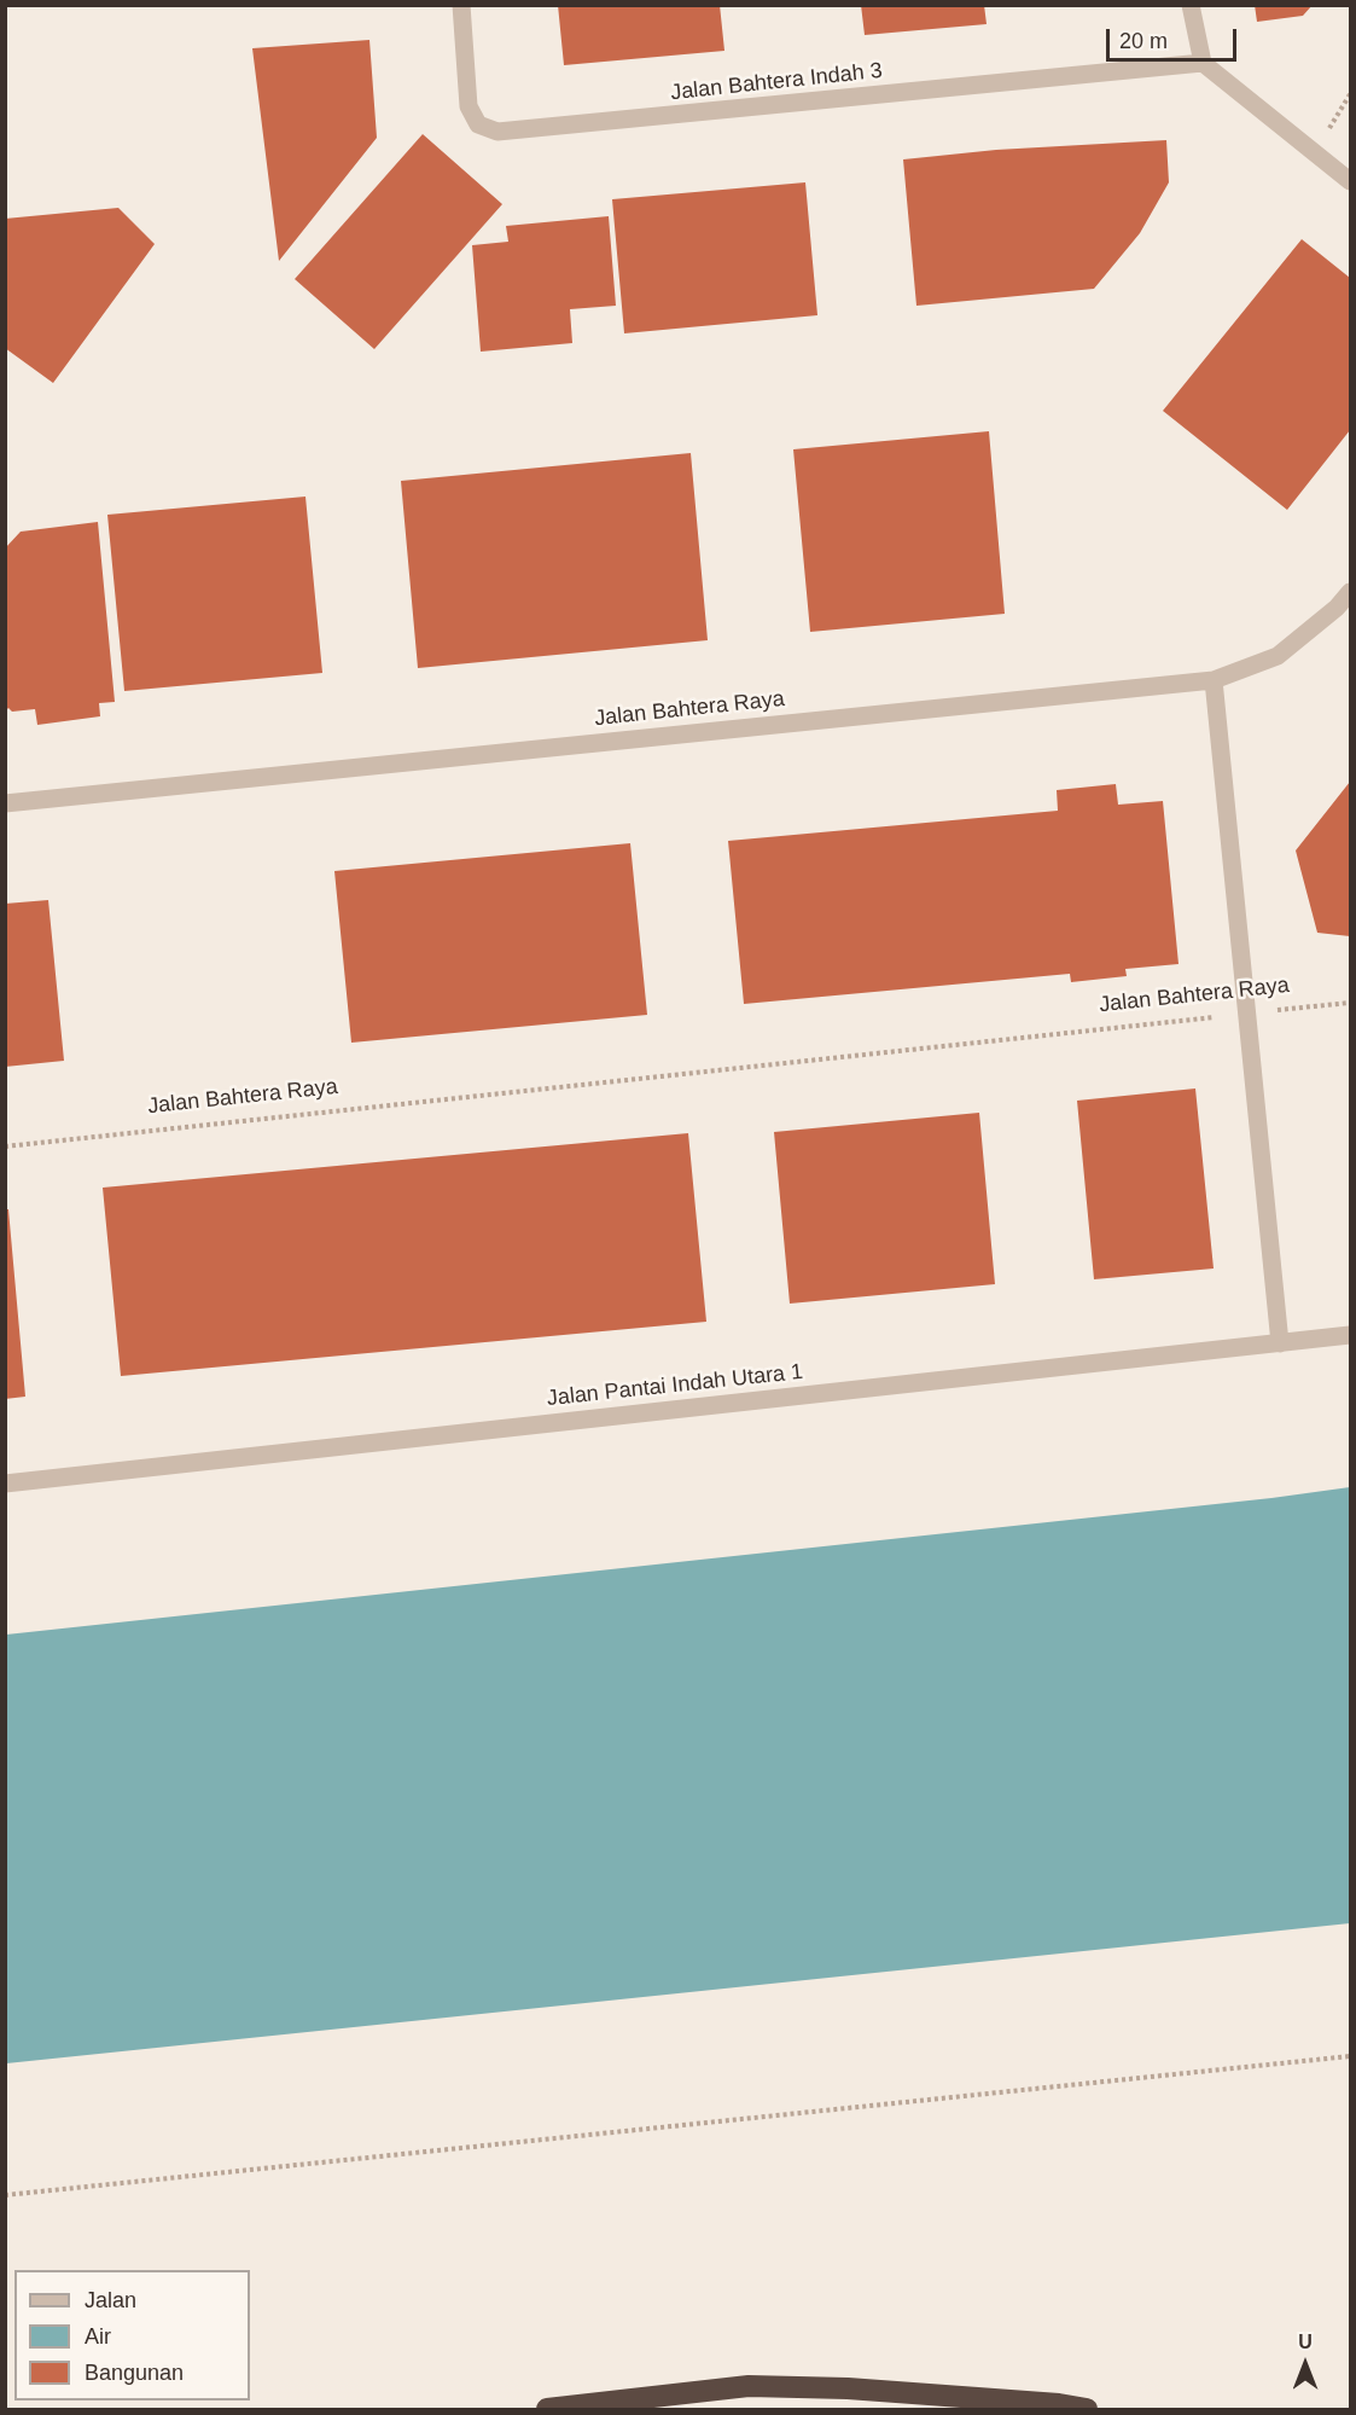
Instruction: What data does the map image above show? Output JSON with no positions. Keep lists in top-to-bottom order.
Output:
{
  "streets": {
    "street": ["Jalan Bahtera Indah 3", "Jalan Bahtera Raya", "Jalan Pantai Indah Utara 1"]
  },
  "legend": ["Jalan", "Air", "Bangunan"],
  "scale_bar": "20 m",
  "north": "top"
}
